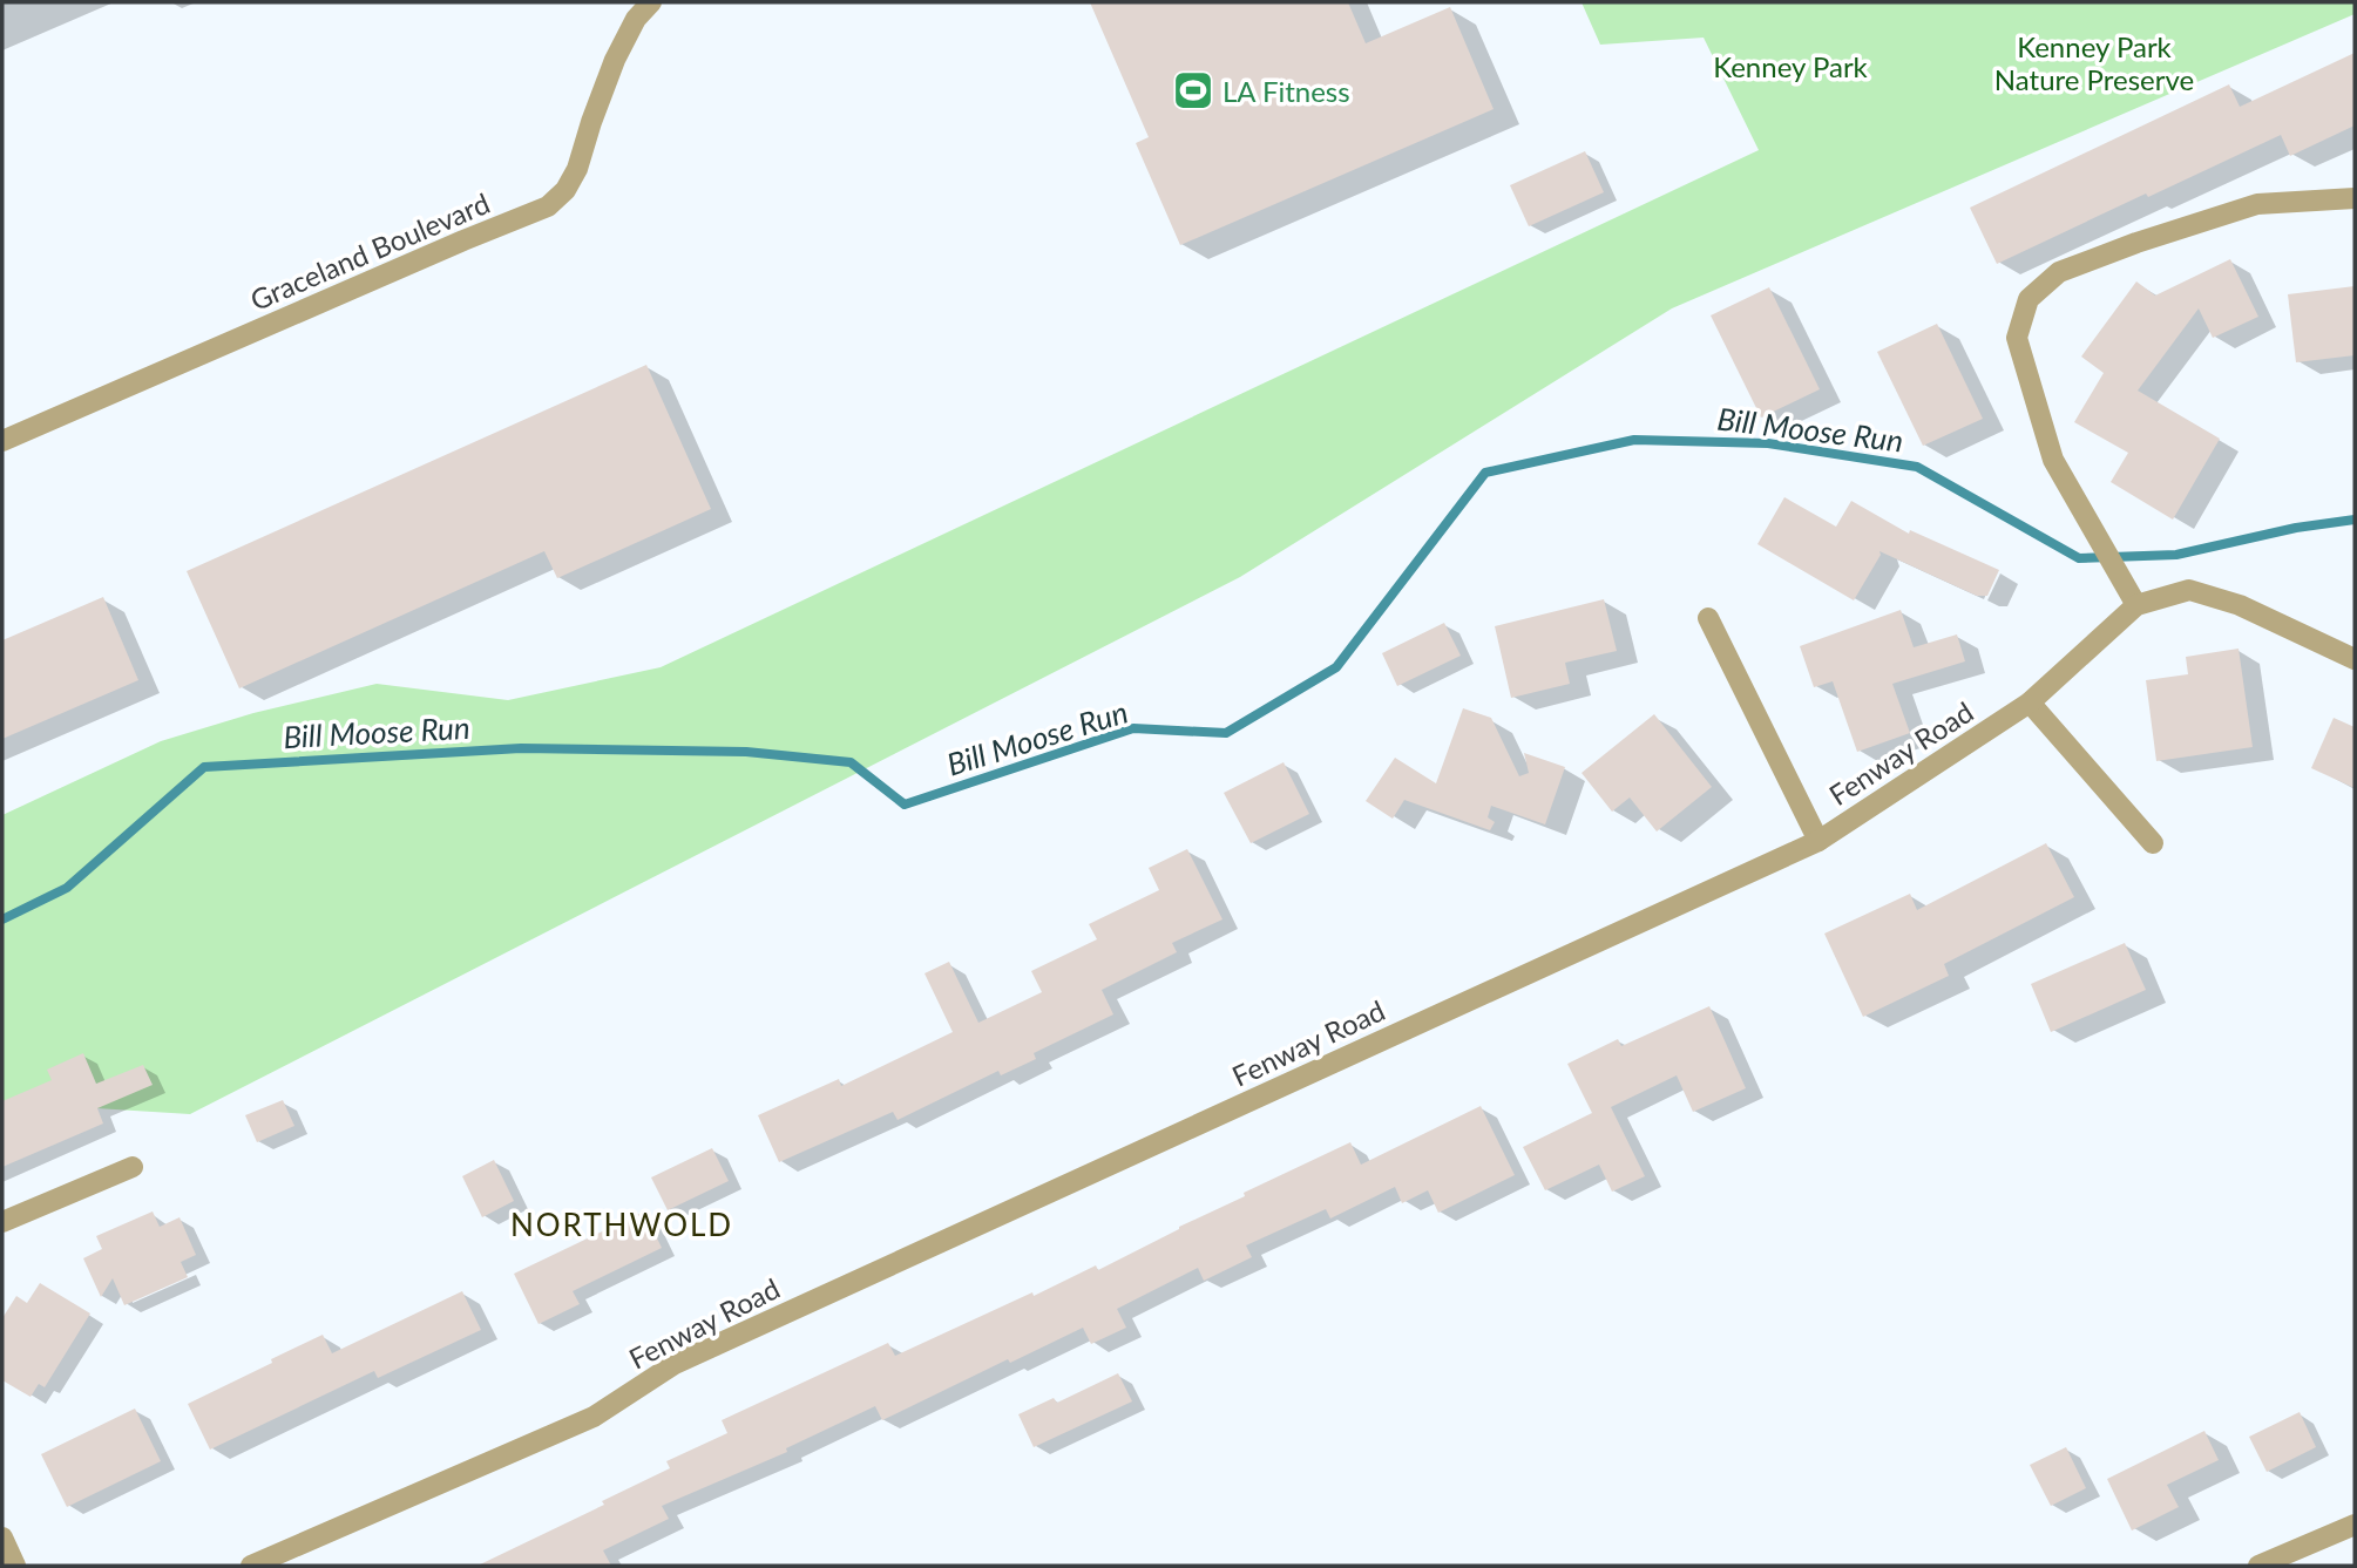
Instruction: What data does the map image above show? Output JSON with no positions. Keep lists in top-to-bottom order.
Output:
{
  "streets": {
    "street": ["Graceland Boulevard", "Fenway Road"]
  },
  "districts": ["NORTHWOLD"],
  "water": ["Bill Moose Run"],
  "parks": ["Kenney Park Nature Preserve", "Kenney Park"],
  "places": {
    "sports": ["LA Fitness"]
  }
}
